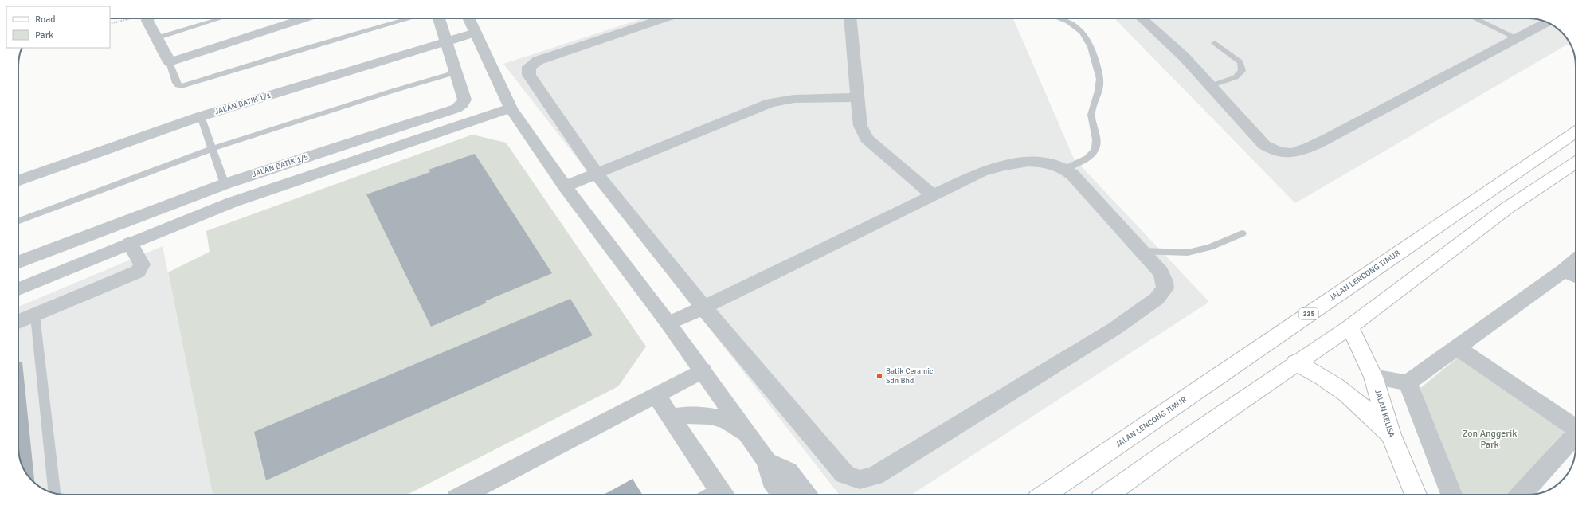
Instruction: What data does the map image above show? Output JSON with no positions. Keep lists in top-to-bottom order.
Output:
{
  "streets": {
    "main road": ["JALAN LENCONG TIMUR", "225", "JALAN KELISA"],
    "street": ["JALAN BATIK 1/1", "JALAN BATIK 1/5"]
  },
  "crossings": [
    ["JALAN BATIK 1/1", "JALAN BATIK 1/5"]
  ],
  "parks": ["Zon Anggerik Park"],
  "places": ["Batik Ceramic Sdn Bhd"],
  "legend": ["Road", "Park"]
}
